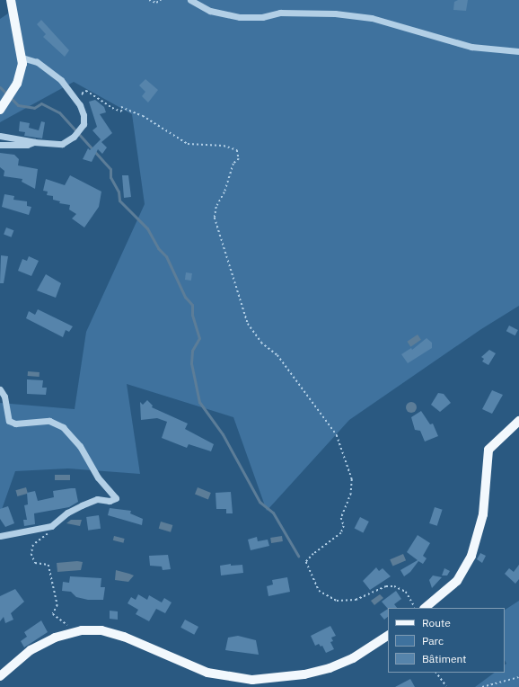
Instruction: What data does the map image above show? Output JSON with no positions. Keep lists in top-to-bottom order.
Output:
{
  "legend": ["Route", "Parc", "Bâtiment"]
}
